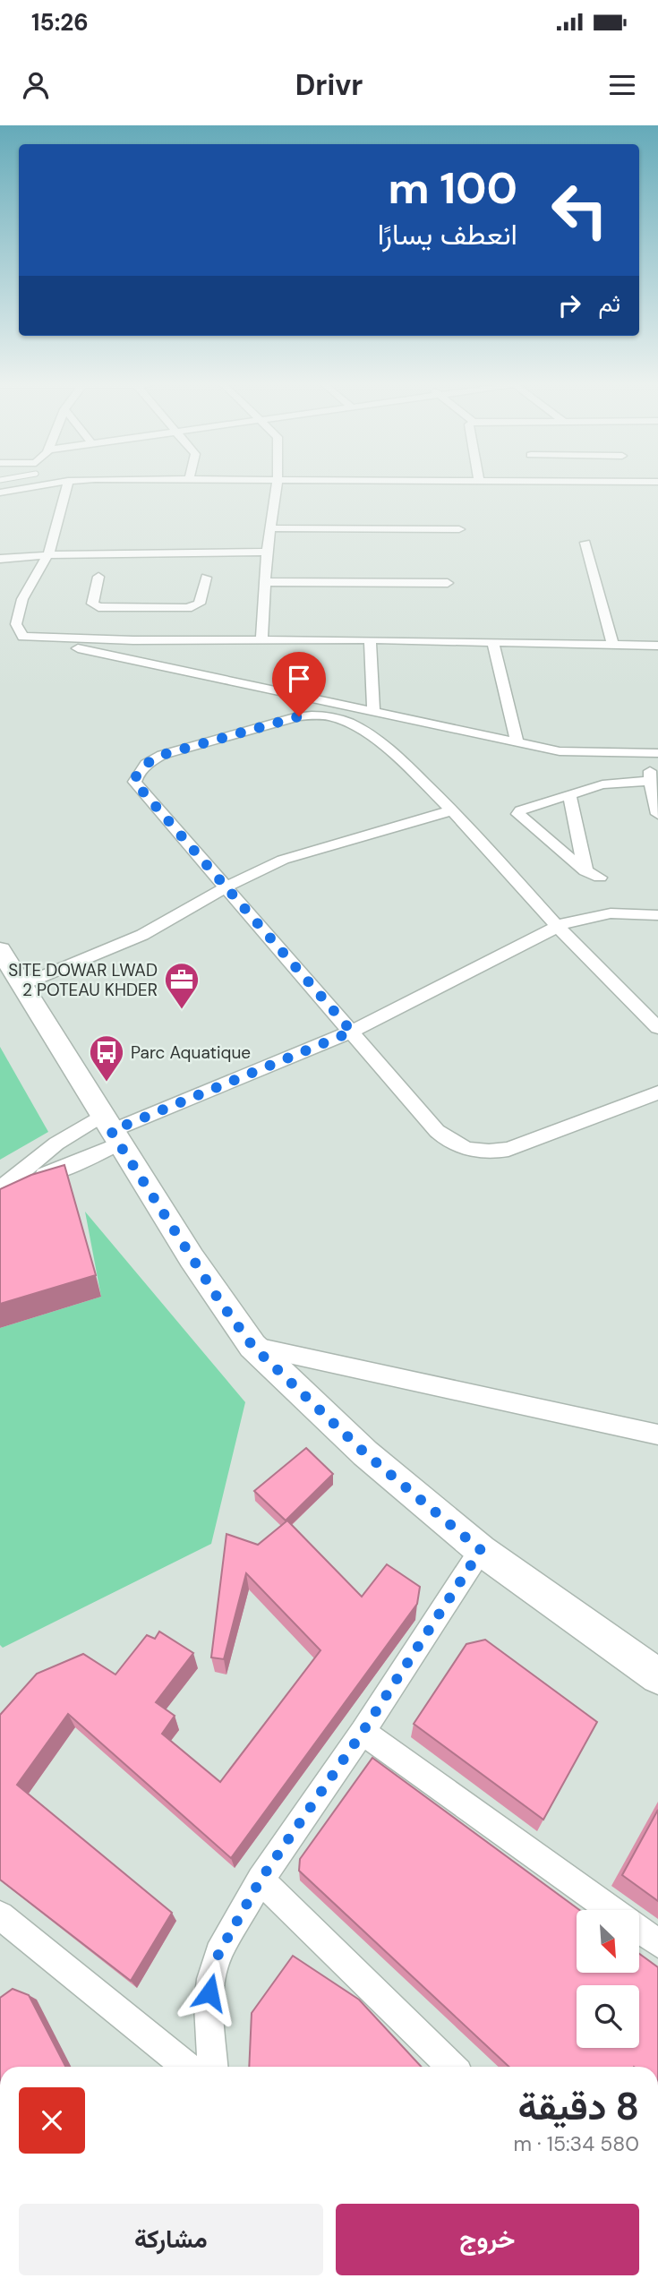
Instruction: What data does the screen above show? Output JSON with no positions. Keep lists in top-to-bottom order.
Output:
{
  "places": {
    "office": ["SITE DOWAR LWAD 2 POTEAU KHDER"],
    "bus stop": ["Parc Aquatique"]
  },
  "north": "bottom right",
  "page": {
    "status": "15:26",
    "header": "Drivr",
    "turn": ["100 m", "انعطف يسارًا"],
    "then": "ثم",
    "heading": ["8 دقيقة", "580 m · 15:34"],
    "buttons": ["خروج", "مشاركة"]
  }
}
